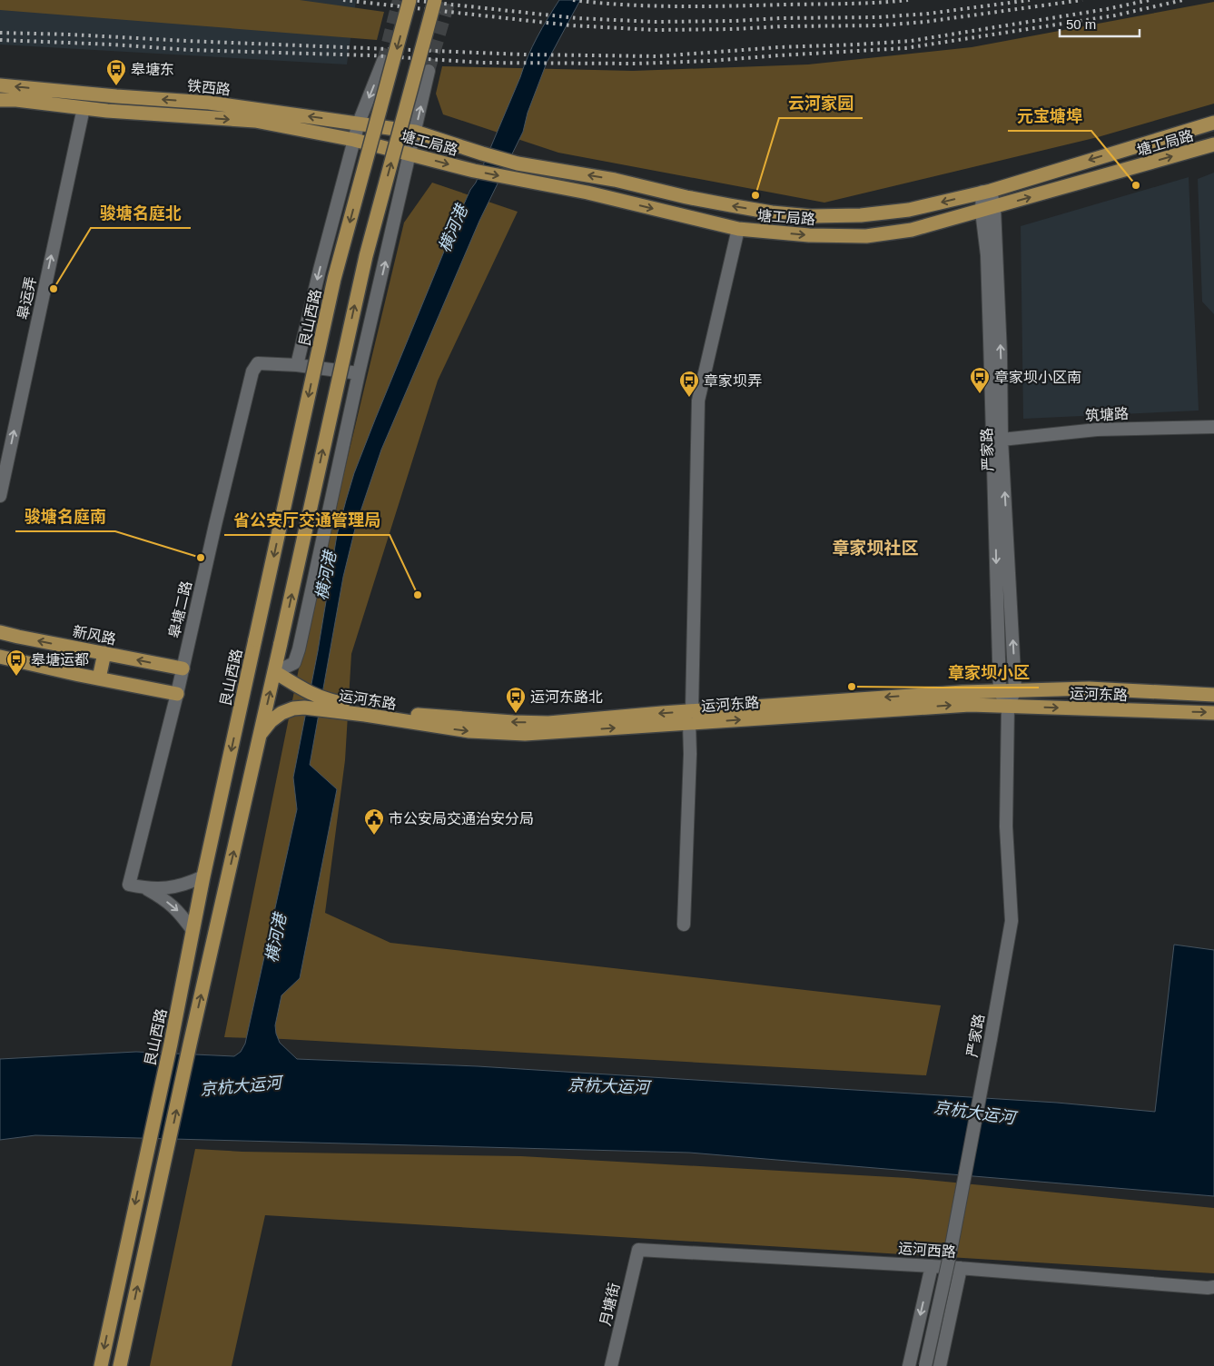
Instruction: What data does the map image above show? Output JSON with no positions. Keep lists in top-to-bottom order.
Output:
{
  "streets": {
    "main road": [
      "铁西路",
      "塘工局路",
      "艮山西路",
      "新风路",
      "运河东路"
    ],
    "street": [
      "皋运弄",
      "筑塘路",
      "严家路",
      "皋塘二路",
      "运河西路",
      "月塘街"
    ]
  },
  "crossings": [
    ["铁西路", "塘工局路"],
    ["铁西路", "皋运弄"],
    ["铁西路", "艮山西路"],
    ["塘工局路", "艮山西路"],
    ["塘工局路", "严家路"],
    ["艮山西路", "皋塘二路"],
    ["筑塘路", "严家路"],
    ["严家路", "运河东路"],
    ["皋塘二路", "新风路"],
    ["运河西路", "月塘街"]
  ],
  "one_way": ["皋运弄"],
  "districts": ["章家坝社区"],
  "water": ["横河港", "京杭大运河"],
  "places": {
    "bus stop": [
      "皋塘东",
      "章家坝小区南",
      "章家坝弄",
      "皋塘运都",
      "运河东路北"
    ],
    "other": [
      "元宝塘埠",
      "云河家园",
      "骏塘名庭北",
      "骏塘名庭南",
      "省公安厅交通管理局",
      "章家坝小区"
    ],
    "public building": ["市公安局交通治安分局"]
  },
  "scale_bar": "50 m"
}
